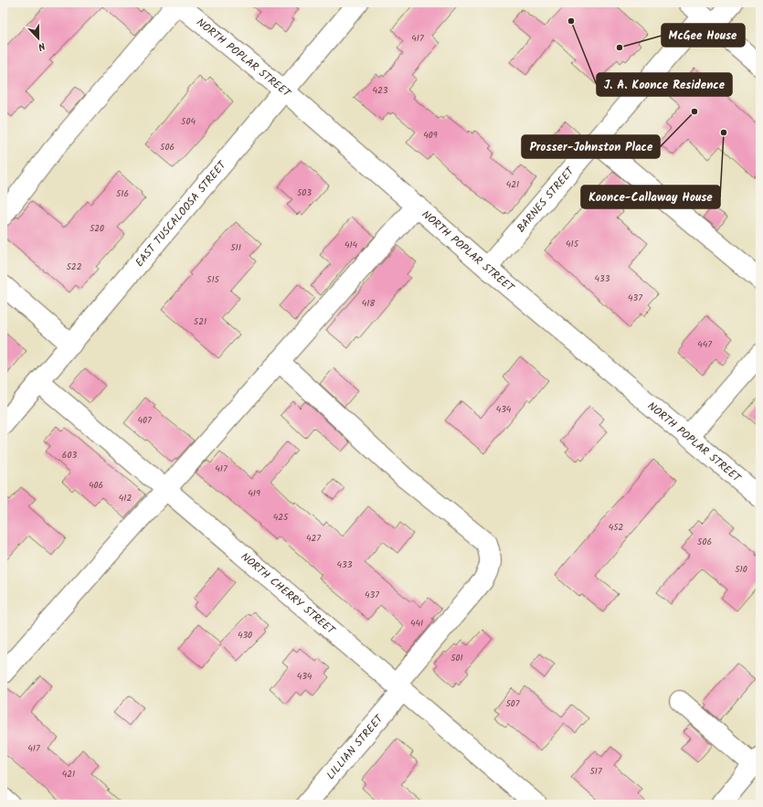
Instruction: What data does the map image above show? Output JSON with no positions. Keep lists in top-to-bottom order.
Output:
{
  "streets": {
    "street": [
      "NORTH POPLAR STREET",
      "BARNES STREET",
      "EAST TUSCALOOSA STREET",
      "NORTH CHERRY STREET",
      "LILLIAN STREET"
    ]
  },
  "crossings": [
    ["NORTH POPLAR STREET", "BARNES STREET"],
    ["NORTH POPLAR STREET", "EAST TUSCALOOSA STREET"],
    ["EAST TUSCALOOSA STREET", "NORTH CHERRY STREET"],
    ["NORTH CHERRY STREET", "LILLIAN STREET"]
  ],
  "places": [
    "J. A. Koonce Residence",
    "McGee House",
    "Prosser-Johnston Place",
    "Koonce-Callaway House"
  ],
  "house_numbers": [
    "417",
    "423",
    "504",
    "409",
    "506",
    "421",
    "503",
    "516",
    "520",
    "415",
    "414",
    "511",
    "522",
    "433",
    "515",
    "437",
    "418",
    "521",
    "447",
    "434",
    "407",
    "603",
    "417",
    "406",
    "419",
    "412",
    "425",
    "452",
    "427",
    "506",
    "433",
    "510",
    "437",
    "441",
    "430",
    "501",
    "434",
    "507",
    "417",
    "517",
    "421"
  ],
  "north": "bottom"
}
